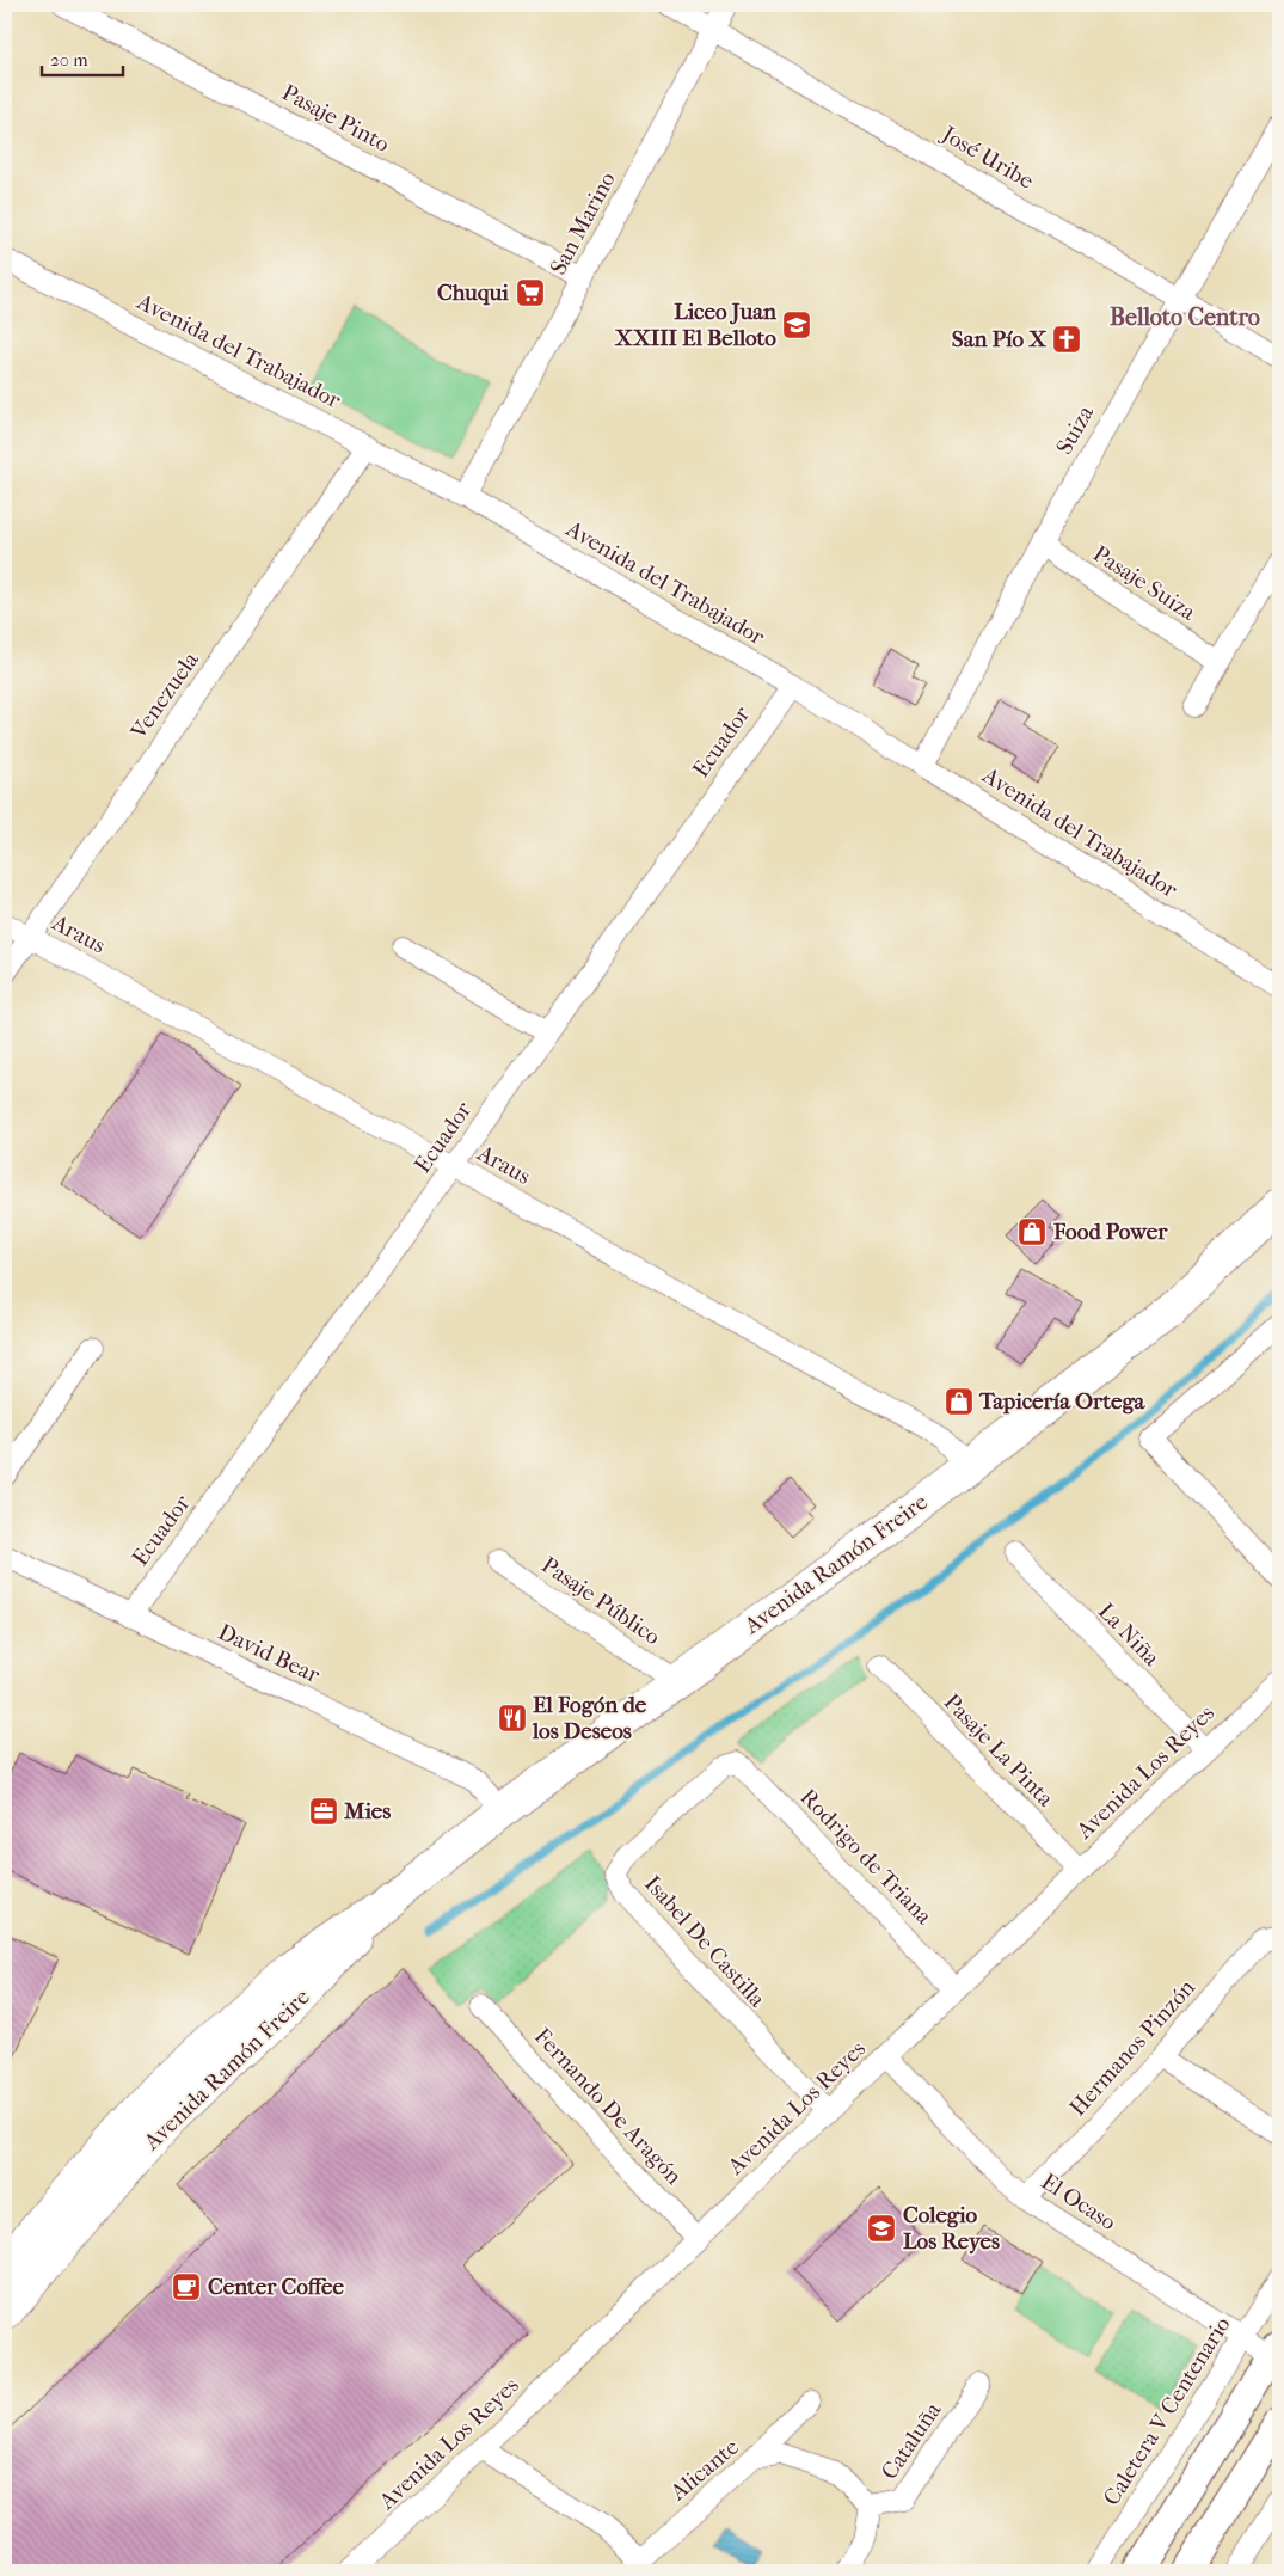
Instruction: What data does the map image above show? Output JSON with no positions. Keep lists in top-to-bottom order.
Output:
{
  "streets": {
    "main road": ["Avenida Ramón Freire"],
    "street": [
      "Pasaje Pinto",
      "José Uribe",
      "San Marino",
      "Avenida del Trabajador",
      "Suiza",
      "Pasaje Suiza",
      "Venezuela",
      "Ecuador",
      "Araus",
      "Pasaje Público",
      "La Niña",
      "David Bear",
      "Pasaje La Pinta",
      "Avenida Los Reyes",
      "Rodrigo de Triana",
      "Isabel De Castilla",
      "Hermanos Pinzón",
      "Fernando De Aragón",
      "El Ocaso",
      "Caletera V Centenario",
      "Cataluña",
      "Alicante"
    ]
  },
  "crossings": [
    ["Pasaje Pinto", "San Marino"],
    ["José Uribe", "San Marino"],
    ["José Uribe", "Suiza"],
    ["San Marino", "Avenida del Trabajador"],
    ["Avenida del Trabajador", "Suiza"],
    ["Avenida del Trabajador", "Venezuela"],
    ["Avenida del Trabajador", "Ecuador"],
    ["Suiza", "Pasaje Suiza"],
    ["Venezuela", "Araus"],
    ["Ecuador", "Araus"],
    ["Ecuador", "David Bear"],
    ["Araus", "Avenida Ramón Freire"],
    ["Avenida Ramón Freire", "Pasaje Público"],
    ["Avenida Ramón Freire", "David Bear"],
    ["La Niña", "Avenida Los Reyes"],
    ["Pasaje La Pinta", "Avenida Los Reyes"],
    ["Avenida Los Reyes", "Rodrigo de Triana"],
    ["Avenida Los Reyes", "Isabel De Castilla"],
    ["Avenida Los Reyes", "Fernando De Aragón"],
    ["Avenida Los Reyes", "El Ocaso"],
    ["Avenida Los Reyes", "Alicante"],
    ["Rodrigo de Triana", "Isabel De Castilla"],
    ["Hermanos Pinzón", "El Ocaso"],
    ["El Ocaso", "Caletera V Centenario"],
    ["Cataluña", "Alicante"]
  ],
  "districts": ["Belloto Centro"],
  "places": {
    "supermarket": ["Chuqui"],
    "school or university": ["Liceo Juan XXIII El Belloto", "Colegio Los Reyes"],
    "church": ["San Pío X"],
    "shop": ["Food Power", "Tapicería Ortega"],
    "restaurant": ["El Fogón de los Deseos"],
    "office": ["Mies"],
    "cafe": ["Center Coffee"]
  },
  "scale_bar": "20 m"
}
